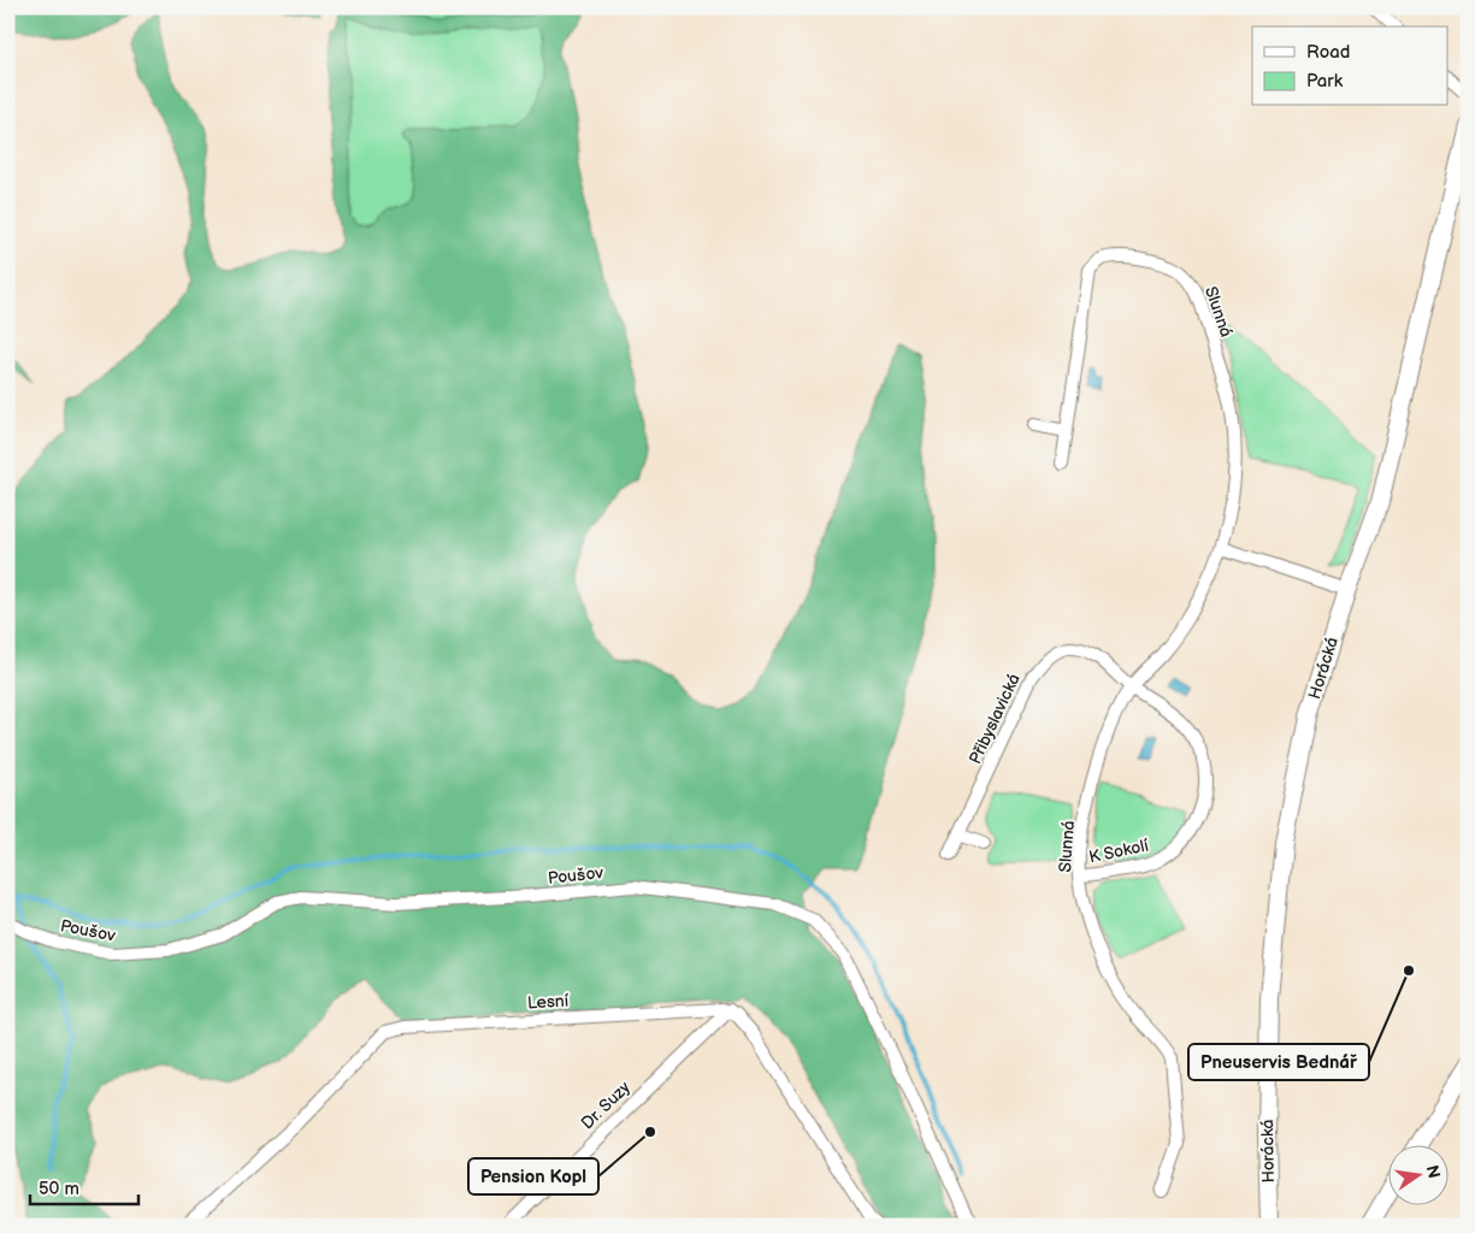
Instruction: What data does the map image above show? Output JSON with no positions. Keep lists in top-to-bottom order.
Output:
{
  "streets": {
    "street": [
      "Slunná",
      "Horácká",
      "Přibyslavická",
      "K Sokolí",
      "Poušov",
      "Lesní",
      "Dr. Suzy"
    ]
  },
  "crossings": [
    ["Slunná", "Přibyslavická"],
    ["Slunná", "K Sokolí"],
    ["Přibyslavická", "K Sokolí"],
    ["Lesní", "Dr. Suzy"]
  ],
  "places": ["Pneuservis Bednář", "Pension Kopl"],
  "legend": ["Road", "Park"],
  "scale_bar": "50 m",
  "north": "right"
}
